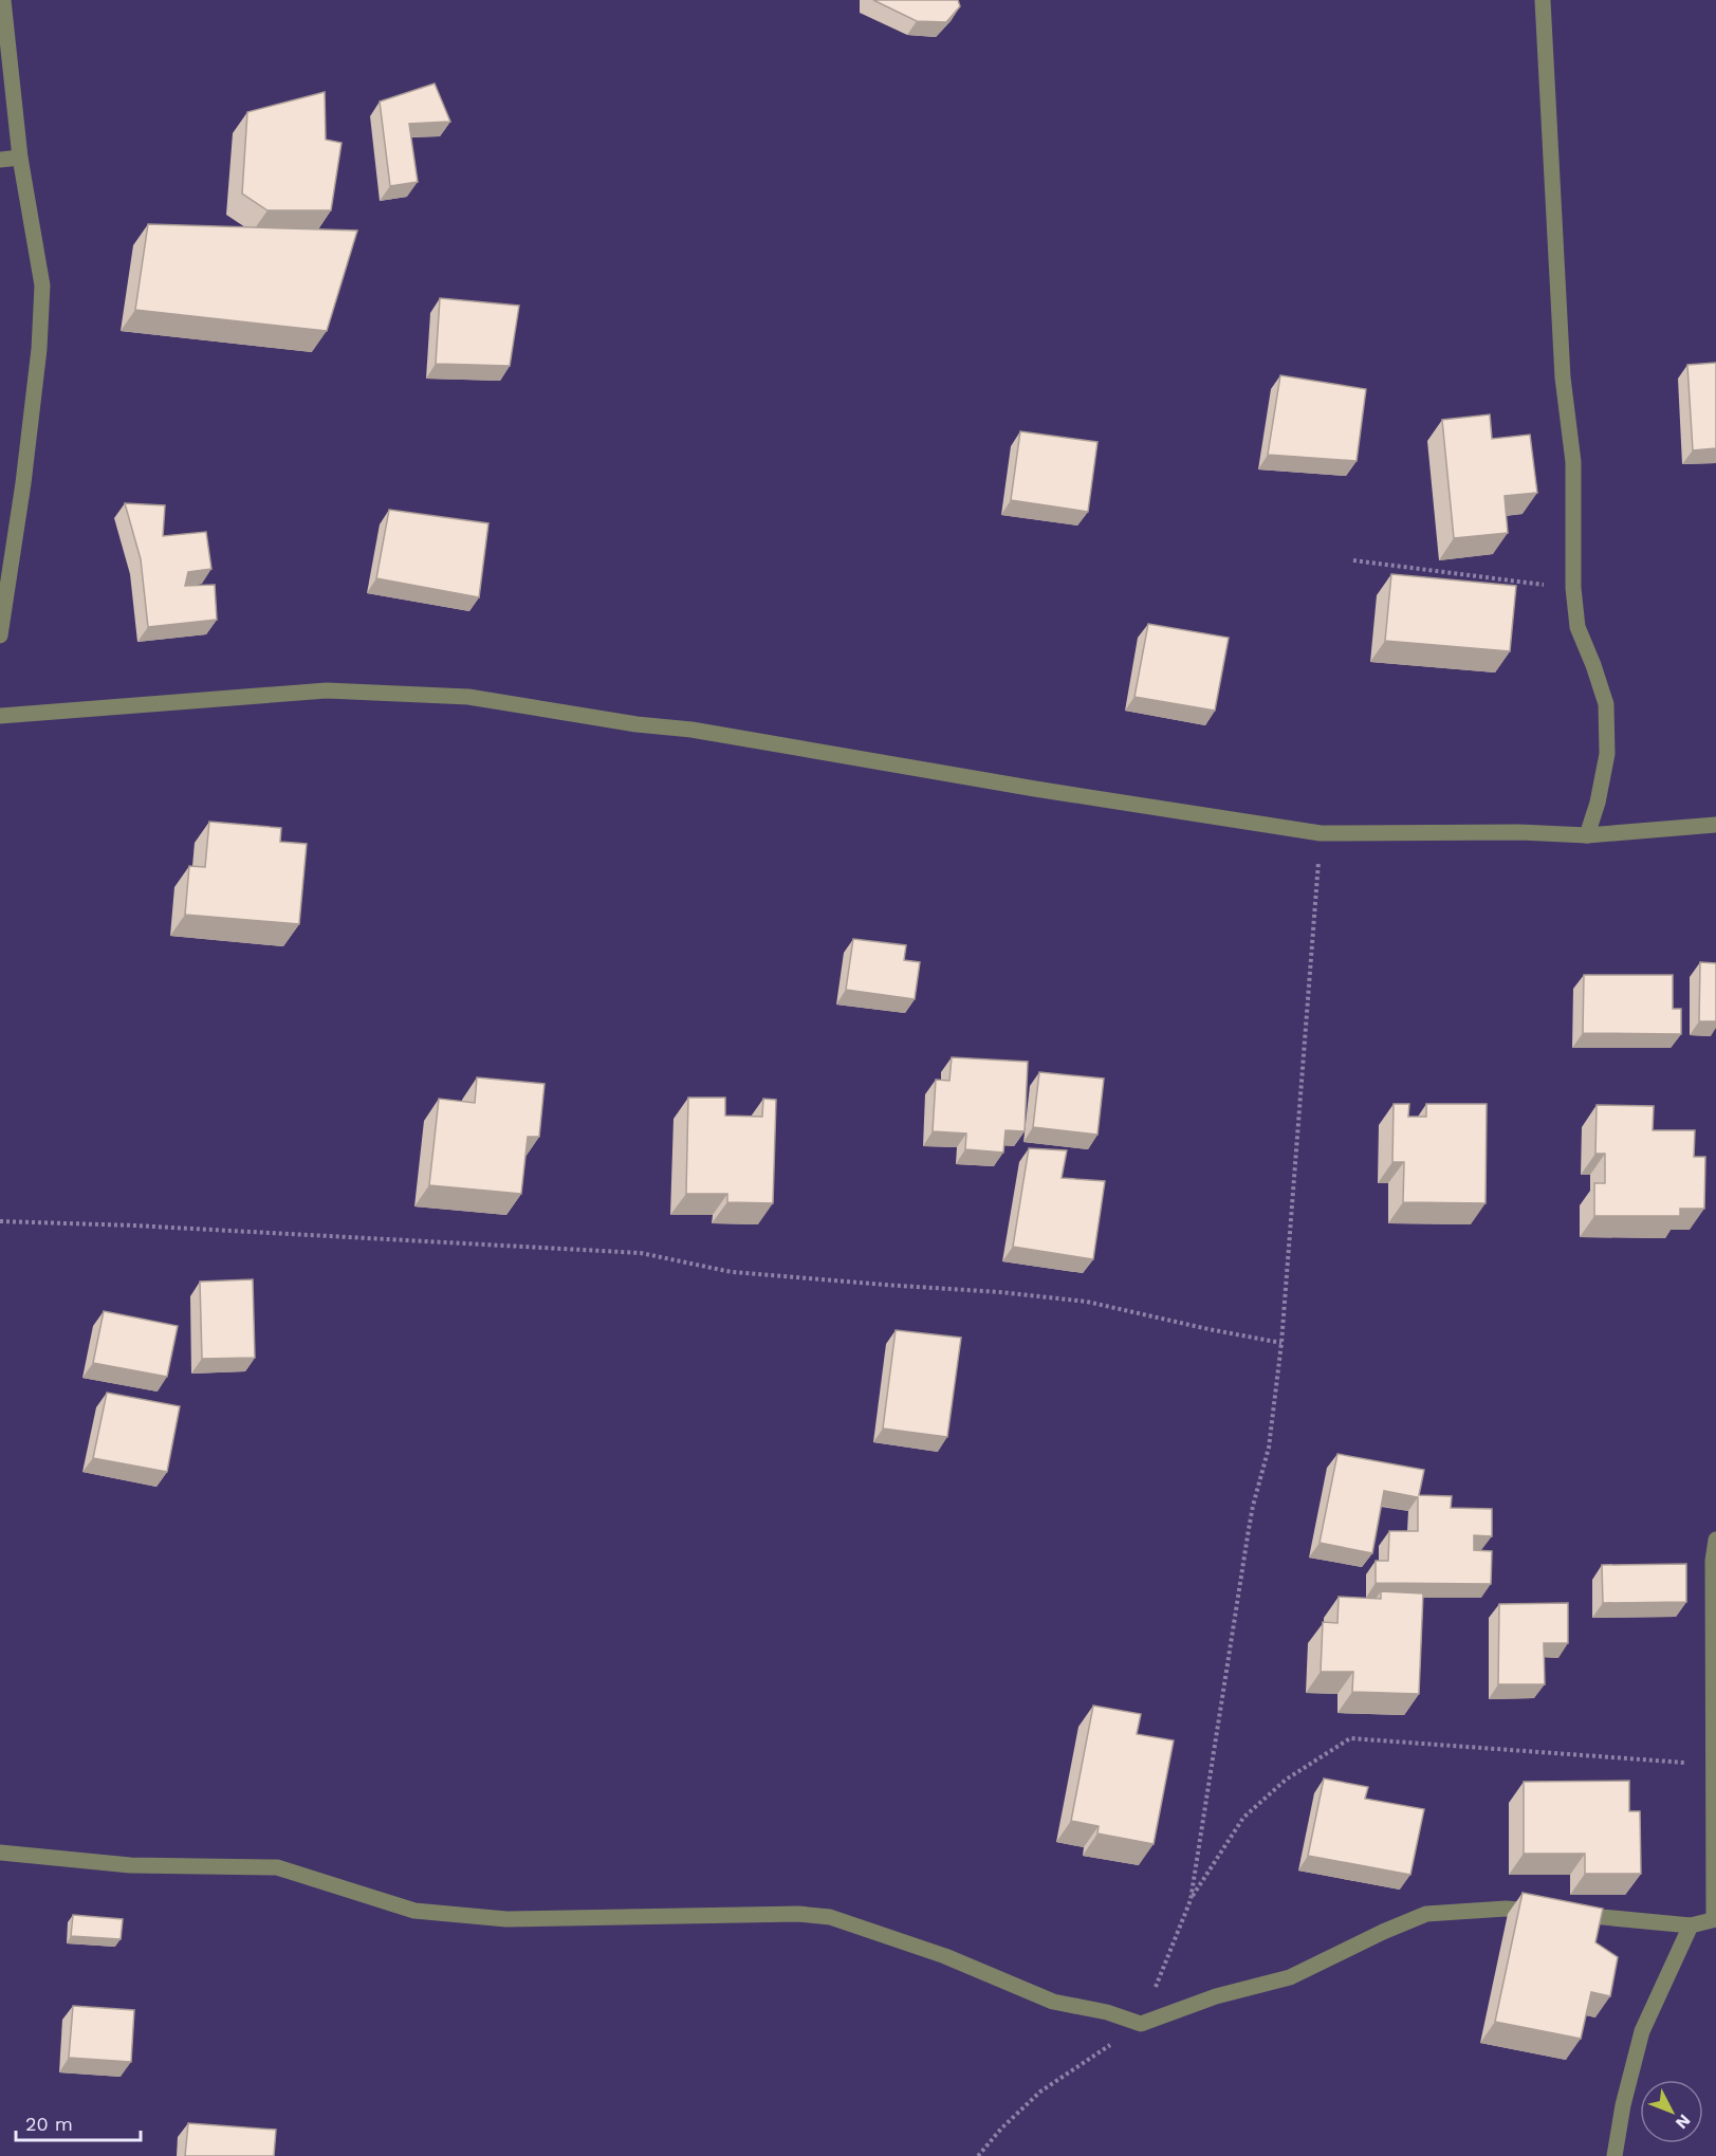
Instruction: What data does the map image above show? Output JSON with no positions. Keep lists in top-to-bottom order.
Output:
{
  "scale_bar": "20 m",
  "north": "bottom right"
}
